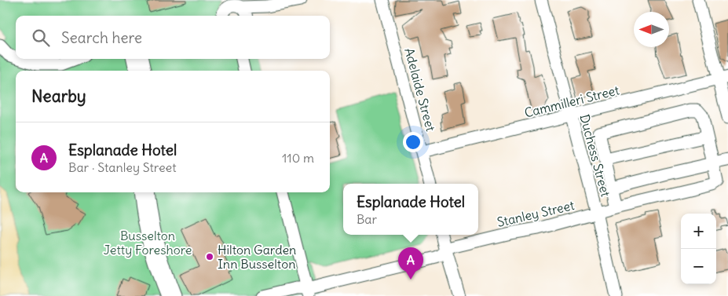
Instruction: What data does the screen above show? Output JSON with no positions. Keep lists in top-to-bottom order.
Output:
{
  "streets": {
    "street": [
      "Adelaide Street",
      "Cammilleri Street",
      "Duchess Street",
      "Stanley Street"
    ]
  },
  "crossings": [
    ["Adelaide Street", "Cammilleri Street"],
    ["Cammilleri Street", "Duchess Street"],
    ["Duchess Street", "Stanley Street"]
  ],
  "parks": ["Busselton Jetty Foreshore"],
  "places": ["Hilton Garden Inn Busselton"],
  "north": "left",
  "page": {
    "search": "Search here",
    "heading": "Nearby",
    "list": [
      {
        "mark": "A",
        "name": "Esplanade Hotel",
        "note": "Bar · Stanley Street",
        "value": "110 m"
      }
    ],
    "popup": ["Esplanade Hotel", "Bar"],
    "map_buttons": ["+", "−"],
    "pins": "A"
  }
}
